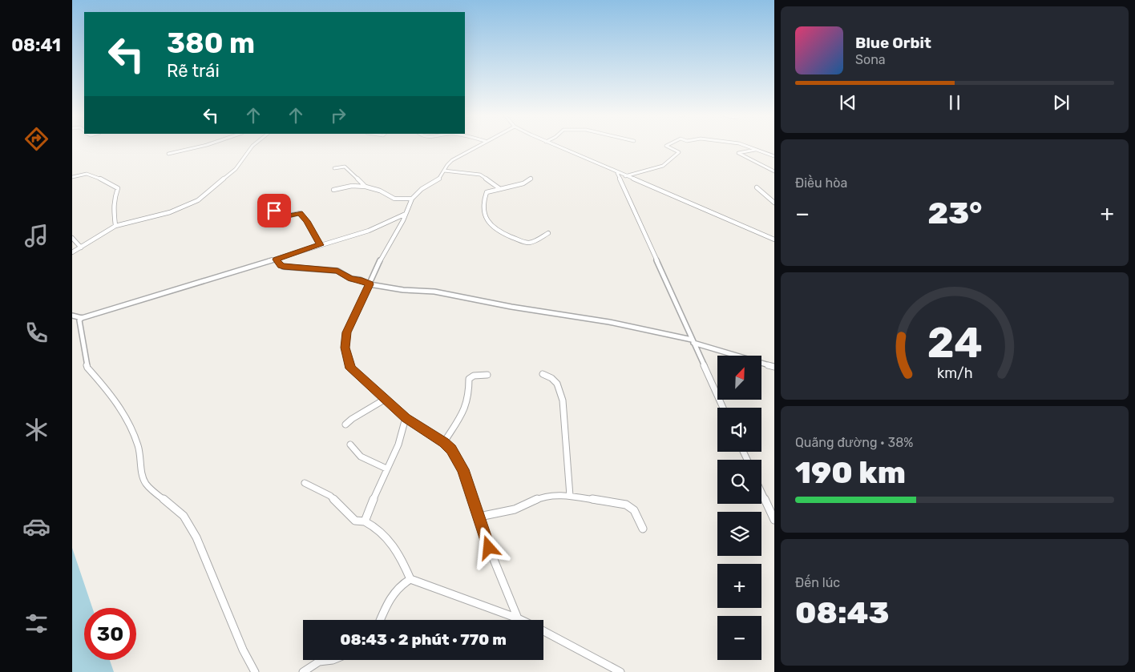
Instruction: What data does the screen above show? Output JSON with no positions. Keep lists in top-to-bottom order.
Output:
{
  "north": "top right",
  "page": {
    "tabs": "08:41",
    "turn": ["380 m", "Rẽ trái"],
    "song": ["Blue Orbit", "Sona"],
    "tile": [
      "Điều hòa",
      ["Quãng đường · 38%", "190 km"],
      ["Đến lúc", "08:43"]
    ],
    "heat": ["−", "23°", "+"],
    "map_buttons": ["+", "−"],
    "limit": "30",
    "trip": "08:43 · 2 phút · 770 m",
    "gauge": ["24", "km/h"]
  }
}
